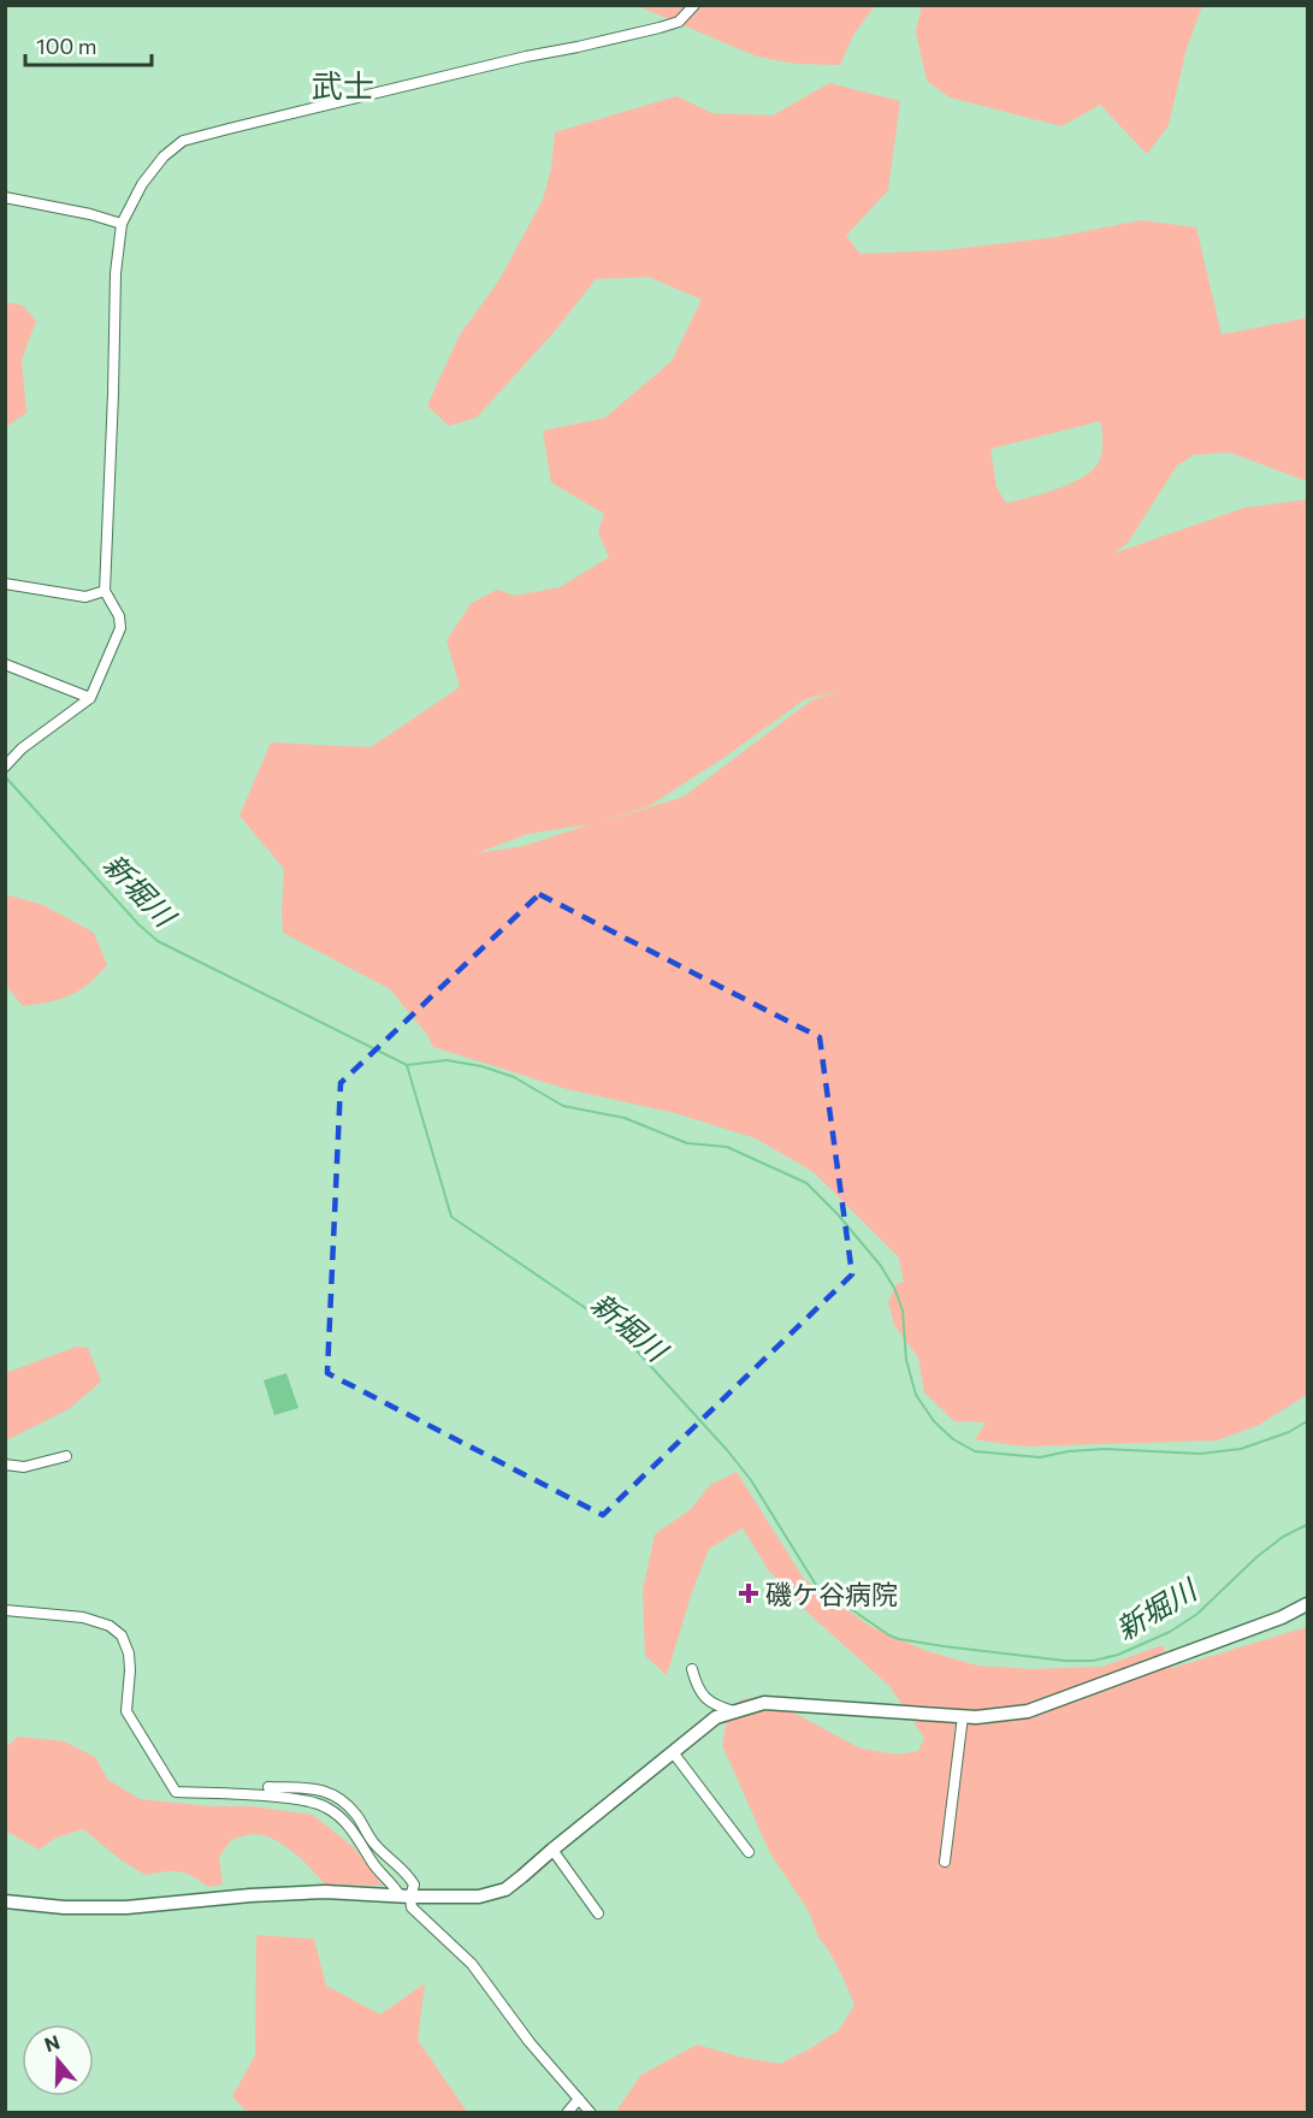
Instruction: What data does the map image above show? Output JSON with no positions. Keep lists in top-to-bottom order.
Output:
{
  "districts": ["武士"],
  "water": ["新堀川"],
  "places": {
    "health": ["磯ケ谷病院"]
  },
  "scale_bar": "100 m",
  "north": "top"
}
